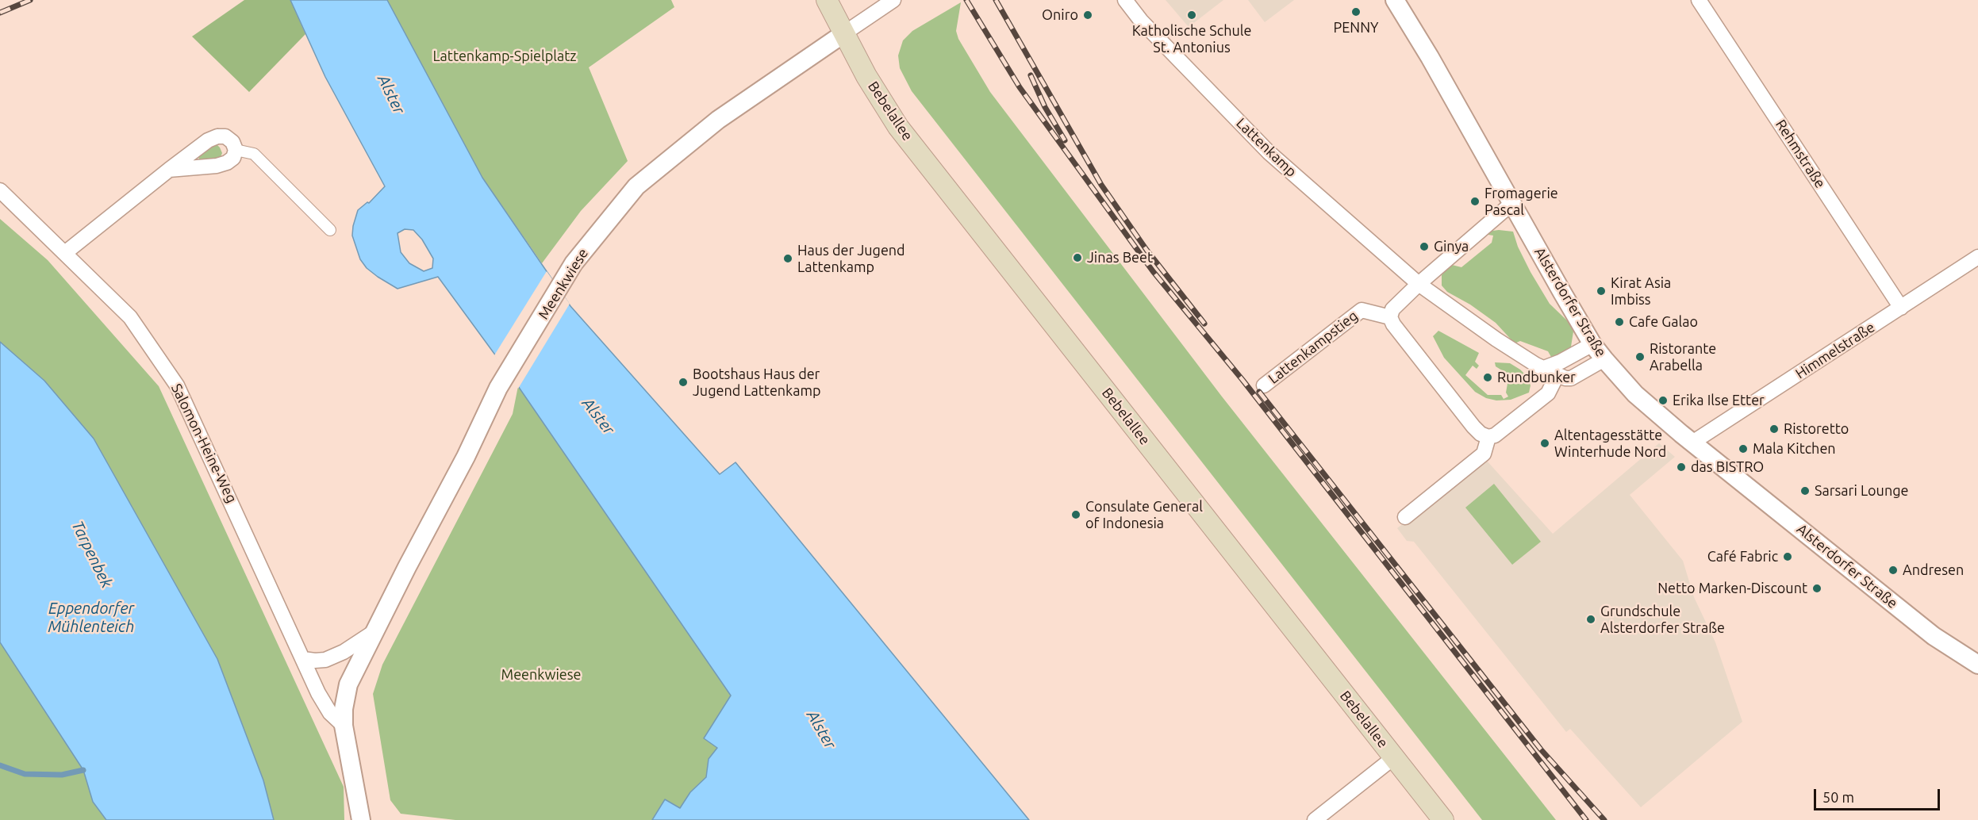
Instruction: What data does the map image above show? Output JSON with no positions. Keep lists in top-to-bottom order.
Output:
{
  "streets": {
    "main road": ["Bebelallee"],
    "street": [
      "Lattenkamp",
      "Rehmstraße",
      "Meenkwiese",
      "Alsterdorfer Straße",
      "Lattenkampstieg",
      "Himmelstraße",
      "Salomon-Heine-Weg"
    ]
  },
  "crossings": [
    ["Bebelallee", "Meenkwiese"],
    ["Rehmstraße", "Himmelstraße"],
    ["Meenkwiese", "Salomon-Heine-Weg"],
    ["Alsterdorfer Straße", "Himmelstraße"]
  ],
  "water": ["Alster", "Tarpenbek", "Eppendorfer Mühlenteich"],
  "parks": ["Lattenkamp-Spielplatz", "Meenkwiese"],
  "places": [
    "PENNY",
    "Oniro",
    "Katholische Schule St. Antonius",
    "Fromagerie Pascal",
    "Ginya",
    "Jinas Beet",
    "Haus der Jugend Lattenkamp",
    "Kirat Asia Imbiss",
    "Cafe Galao",
    "Ristorante Arabella",
    "Rundbunker",
    "Bootshaus Haus der Jugend Lattenkamp",
    "Erika Ilse Etter",
    "Ristoretto",
    "Altentagesstätte Winterhude Nord",
    "Mala Kitchen",
    "das BISTRO",
    "Sarsari Lounge",
    "Consulate General of Indonesia",
    "Café Fabric",
    "Andresen",
    "Netto Marken-Discount",
    "Grundschule Alsterdorfer Straße"
  ],
  "scale_bar": "50 m"
}
